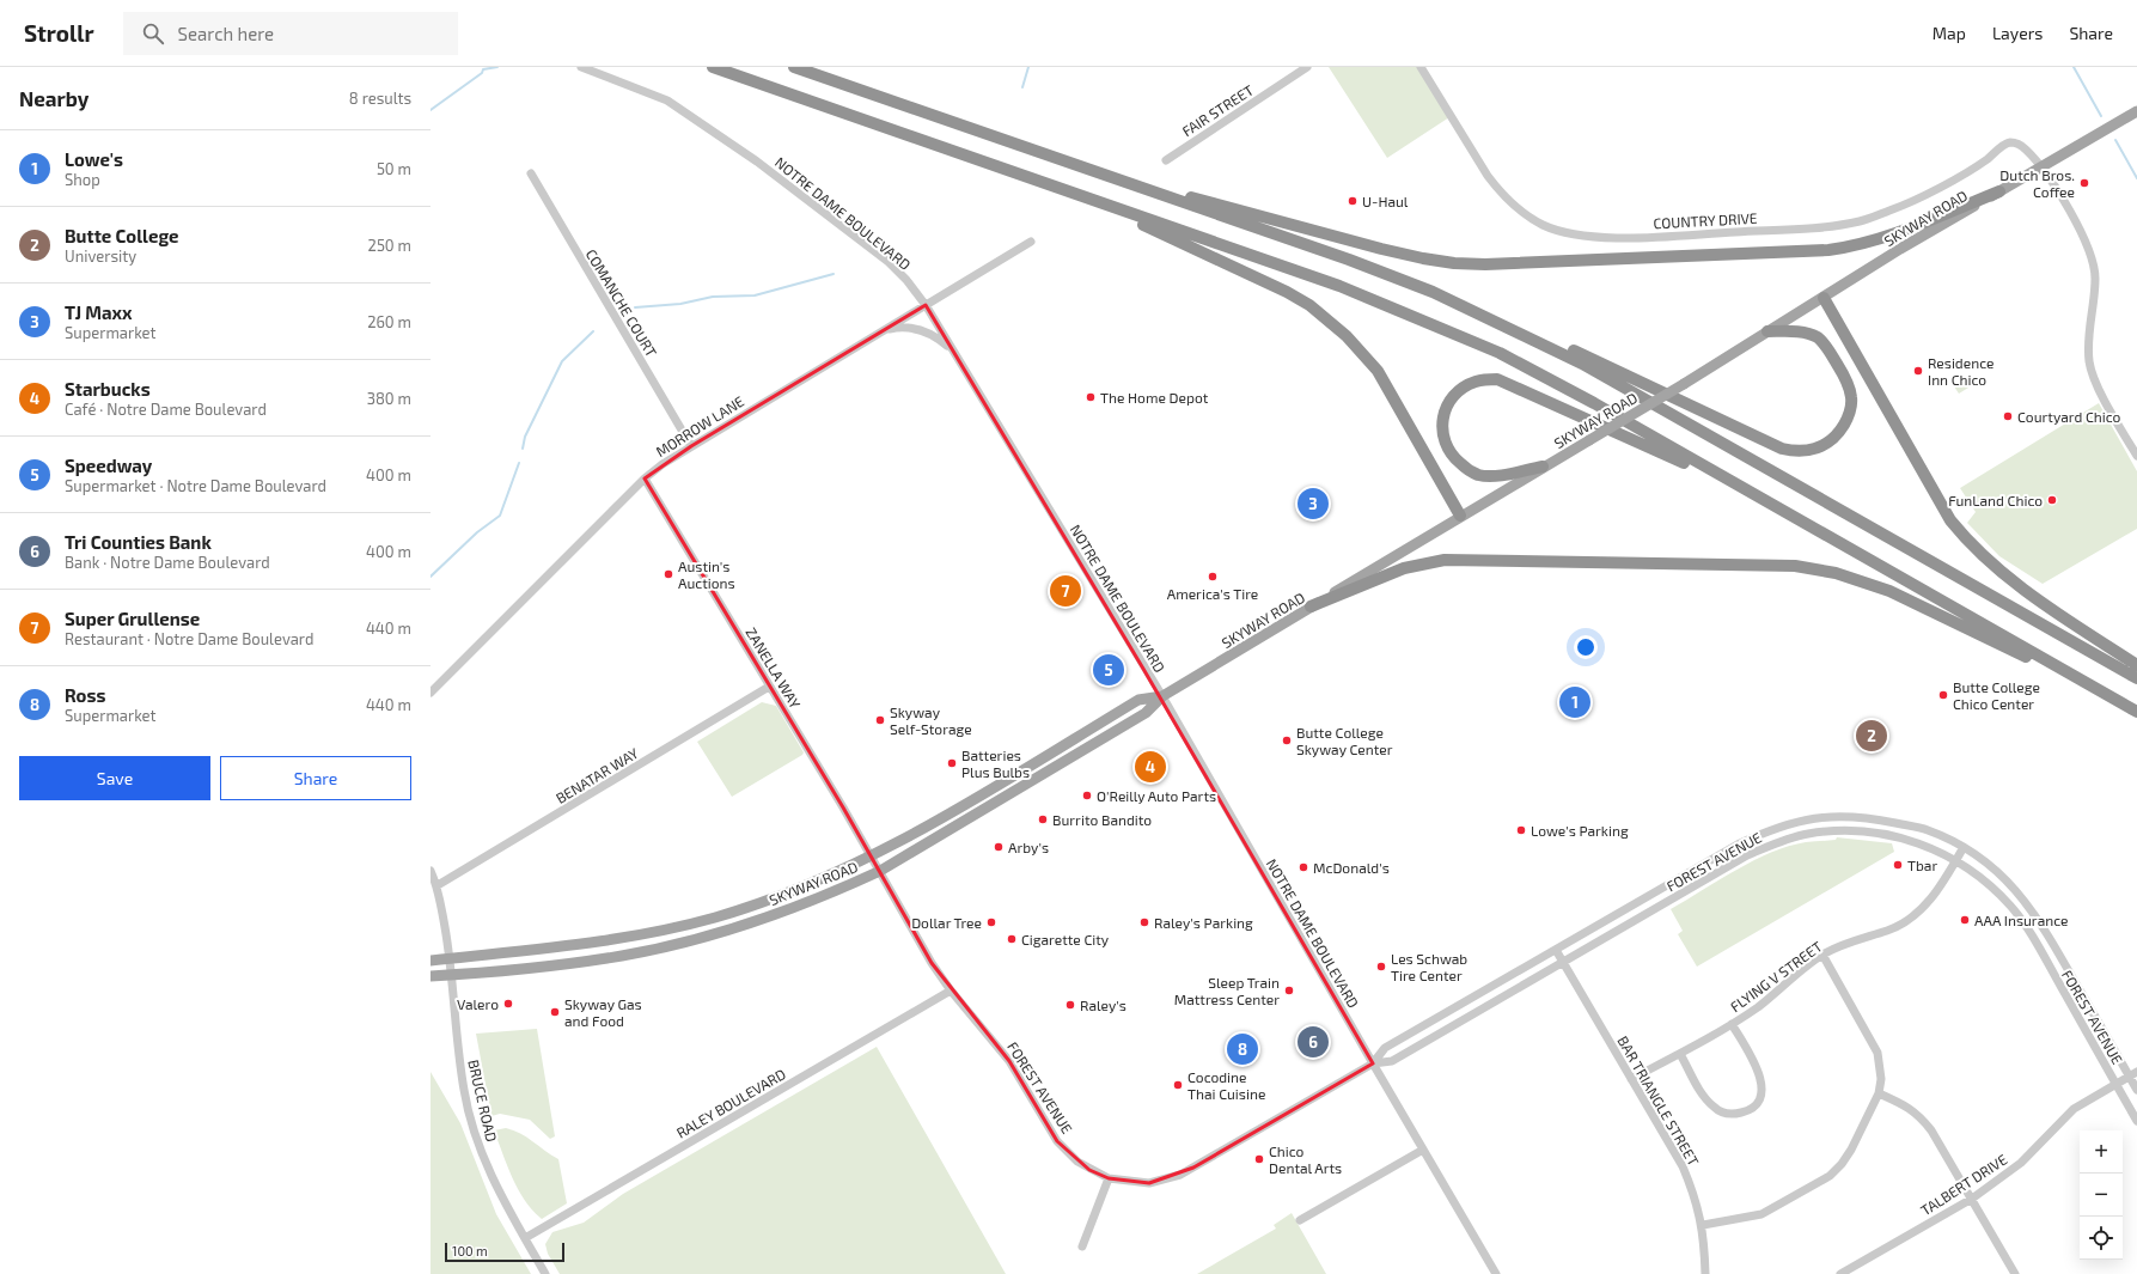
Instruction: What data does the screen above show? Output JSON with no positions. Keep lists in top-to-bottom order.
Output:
{
  "streets": {
    "main road": ["SKYWAY ROAD"],
    "street": [
      "FAIR STREET",
      "NOTRE DAME BOULEVARD",
      "COUNTRY DRIVE",
      "COMANCHE COURT",
      "MORROW LANE",
      "ZANELLA WAY",
      "BENATAR WAY",
      "FOREST AVENUE",
      "FLYING V STREET",
      "BRUCE ROAD",
      "BAR TRIANGLE STREET",
      "RALEY BOULEVARD",
      "TALBERT DRIVE"
    ]
  },
  "crossings": [
    ["NOTRE DAME BOULEVARD", "SKYWAY ROAD"],
    ["NOTRE DAME BOULEVARD", "MORROW LANE"],
    ["NOTRE DAME BOULEVARD", "FOREST AVENUE"],
    ["SKYWAY ROAD", "COUNTRY DRIVE"],
    ["SKYWAY ROAD", "ZANELLA WAY"],
    ["SKYWAY ROAD", "FOREST AVENUE"],
    ["SKYWAY ROAD", "BRUCE ROAD"],
    ["COMANCHE COURT", "MORROW LANE"],
    ["MORROW LANE", "ZANELLA WAY"],
    ["ZANELLA WAY", "BENATAR WAY"],
    ["ZANELLA WAY", "FOREST AVENUE"],
    ["BENATAR WAY", "BRUCE ROAD"],
    ["FOREST AVENUE", "FLYING V STREET"],
    ["FOREST AVENUE", "BAR TRIANGLE STREET"],
    ["FOREST AVENUE", "RALEY BOULEVARD"],
    ["FOREST AVENUE", "TALBERT DRIVE"],
    ["FLYING V STREET", "BAR TRIANGLE STREET"],
    ["BRUCE ROAD", "RALEY BOULEVARD"]
  ],
  "places": [
    "Dutch Bros. Coffee",
    "U-Haul",
    "Residence Inn Chico",
    "The Home Depot",
    "Courtyard Chico",
    "FunLand Chico",
    "Austin's Auctions",
    "America's Tire",
    "Butte College Chico Center",
    "Skyway Self-Storage",
    "Butte College Skyway Center",
    "Batteries Plus Bulbs",
    "O'Reilly Auto Parts",
    "Burrito Bandito",
    "Lowe's Parking",
    "Arby's",
    "Tbar",
    "McDonald's",
    "AAA Insurance",
    "Dollar Tree",
    "Raley's Parking",
    "Cigarette City",
    "Les Schwab Tire Center",
    "Sleep Train Mattress Center",
    "Valero",
    "Raley's",
    "Skyway Gas and Food",
    "Cocodine Thai Cuisine",
    "Chico Dental Arts"
  ],
  "scale_bar": "100 m",
  "page": {
    "header": "Strollr",
    "search": "Search here",
    "nav": ["Map", "Layers", "Share"],
    "heading": ["Nearby", "8 results"],
    "list": [
      {
        "mark": "1",
        "name": "Lowe's",
        "note": "Shop",
        "value": "50 m"
      },
      {
        "mark": "2",
        "name": "Butte College",
        "note": "University",
        "value": "250 m"
      },
      {
        "mark": "3",
        "name": "TJ Maxx",
        "note": "Supermarket",
        "value": "260 m"
      },
      {
        "mark": "4",
        "name": "Starbucks",
        "note": "Café · Notre Dame Boulevard",
        "value": "380 m"
      },
      {
        "mark": "5",
        "name": "Speedway",
        "note": "Supermarket · Notre Dame Boulevard",
        "value": "400 m"
      },
      {
        "mark": "6",
        "name": "Tri Counties Bank",
        "note": "Bank · Notre Dame Boulevard",
        "value": "400 m"
      },
      {
        "mark": "7",
        "name": "Super Grullense",
        "note": "Restaurant · Notre Dame Boulevard",
        "value": "440 m"
      },
      {
        "mark": "8",
        "name": "Ross",
        "note": "Supermarket",
        "value": "440 m"
      }
    ],
    "pins": [
      "3",
      "7",
      "5",
      "1",
      "2",
      "4",
      "6",
      "8"
    ],
    "buttons": ["Save", "Share"],
    "map_buttons": ["+", "−"],
    "scale": "100 m"
  }
}
